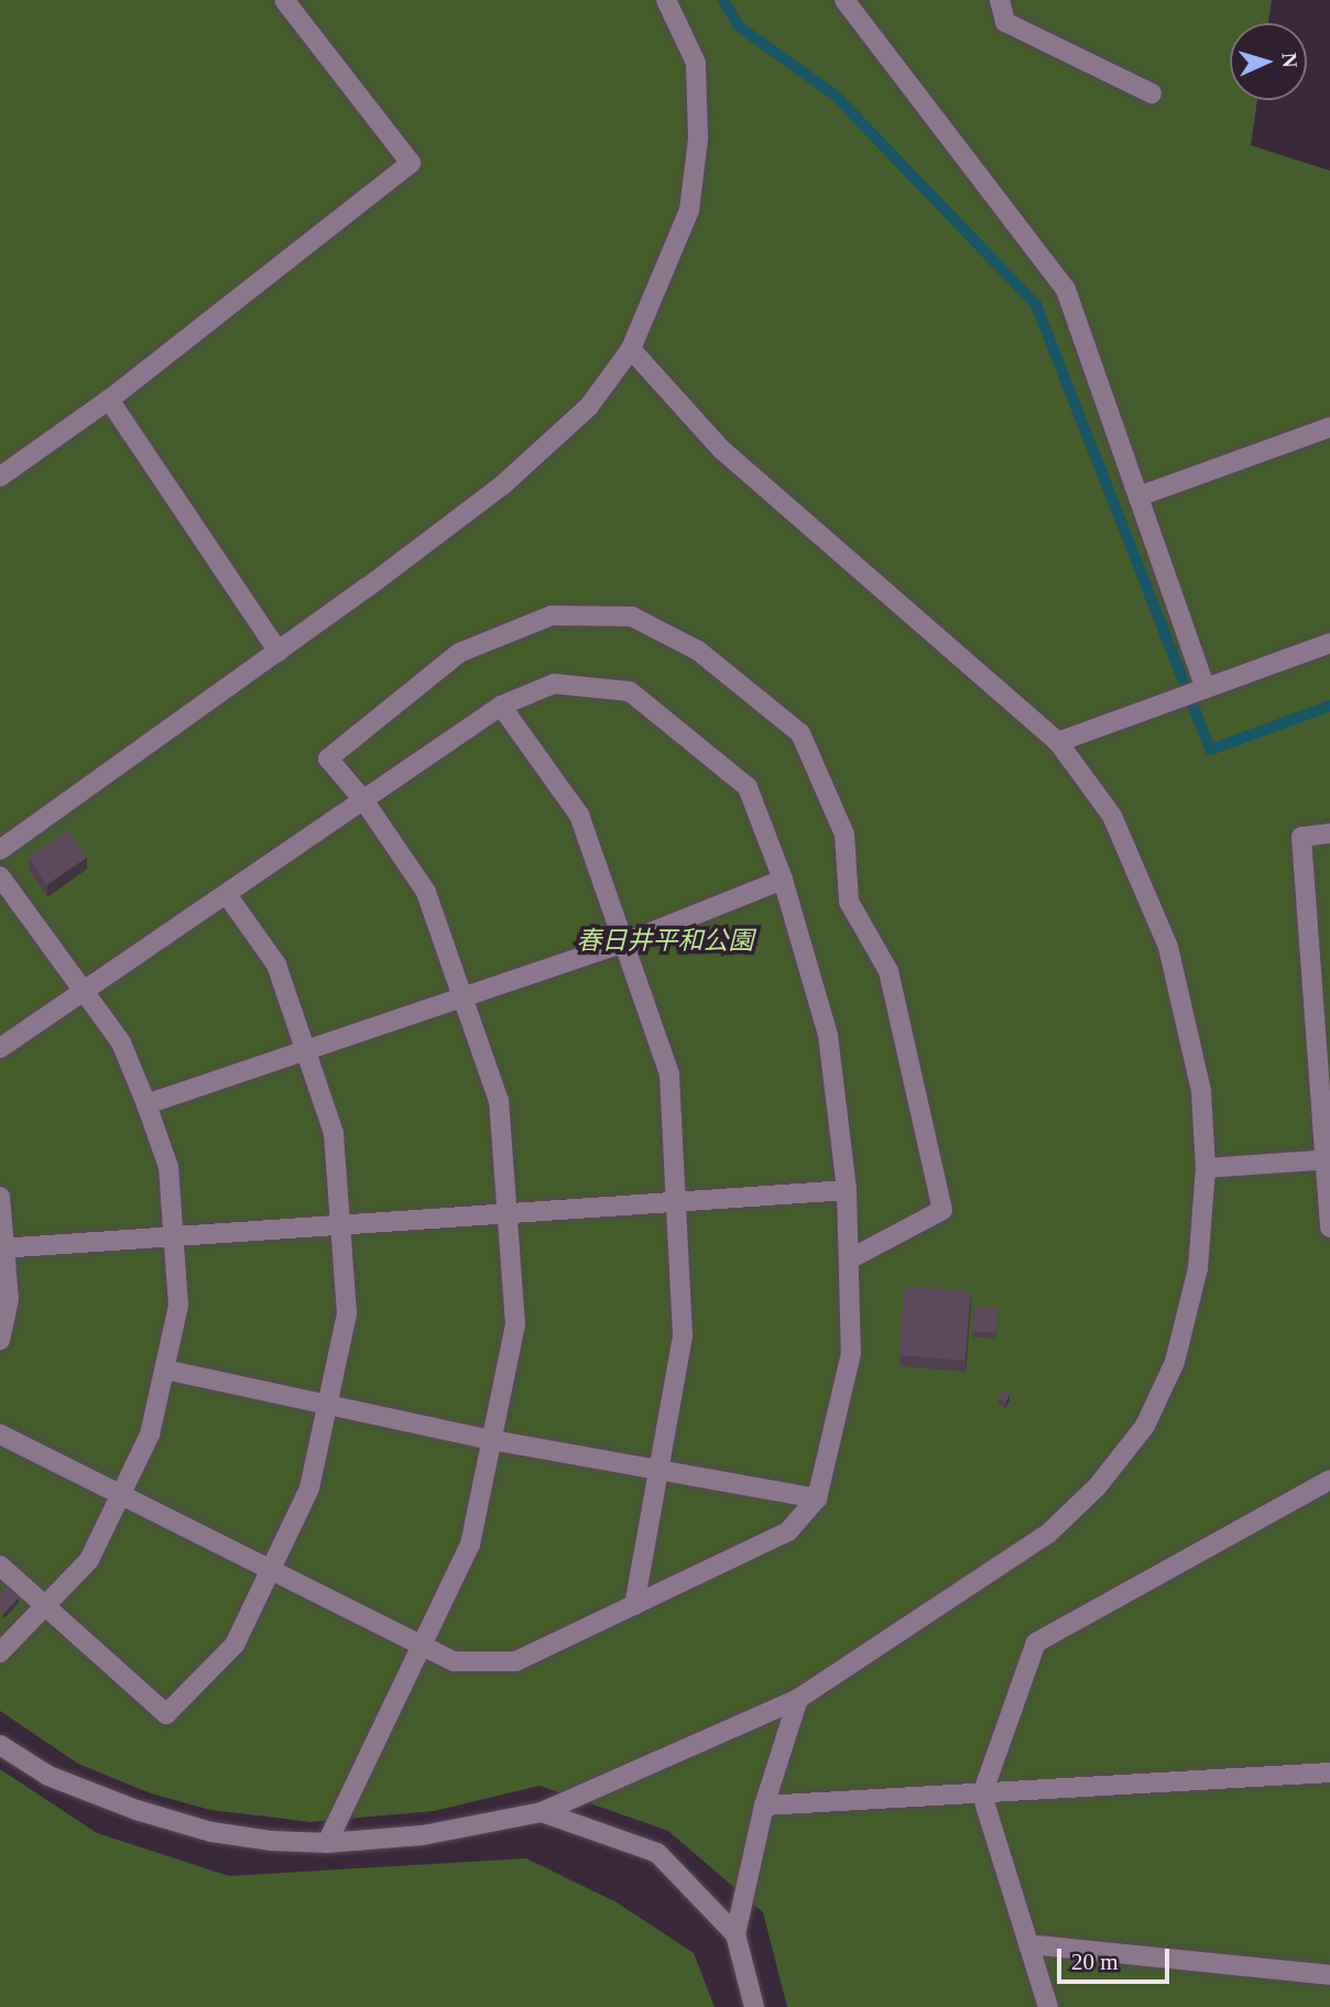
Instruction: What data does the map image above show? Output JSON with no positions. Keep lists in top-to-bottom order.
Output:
{
  "parks": ["春日井平和公園"],
  "scale_bar": "20 m",
  "north": "right"
}
